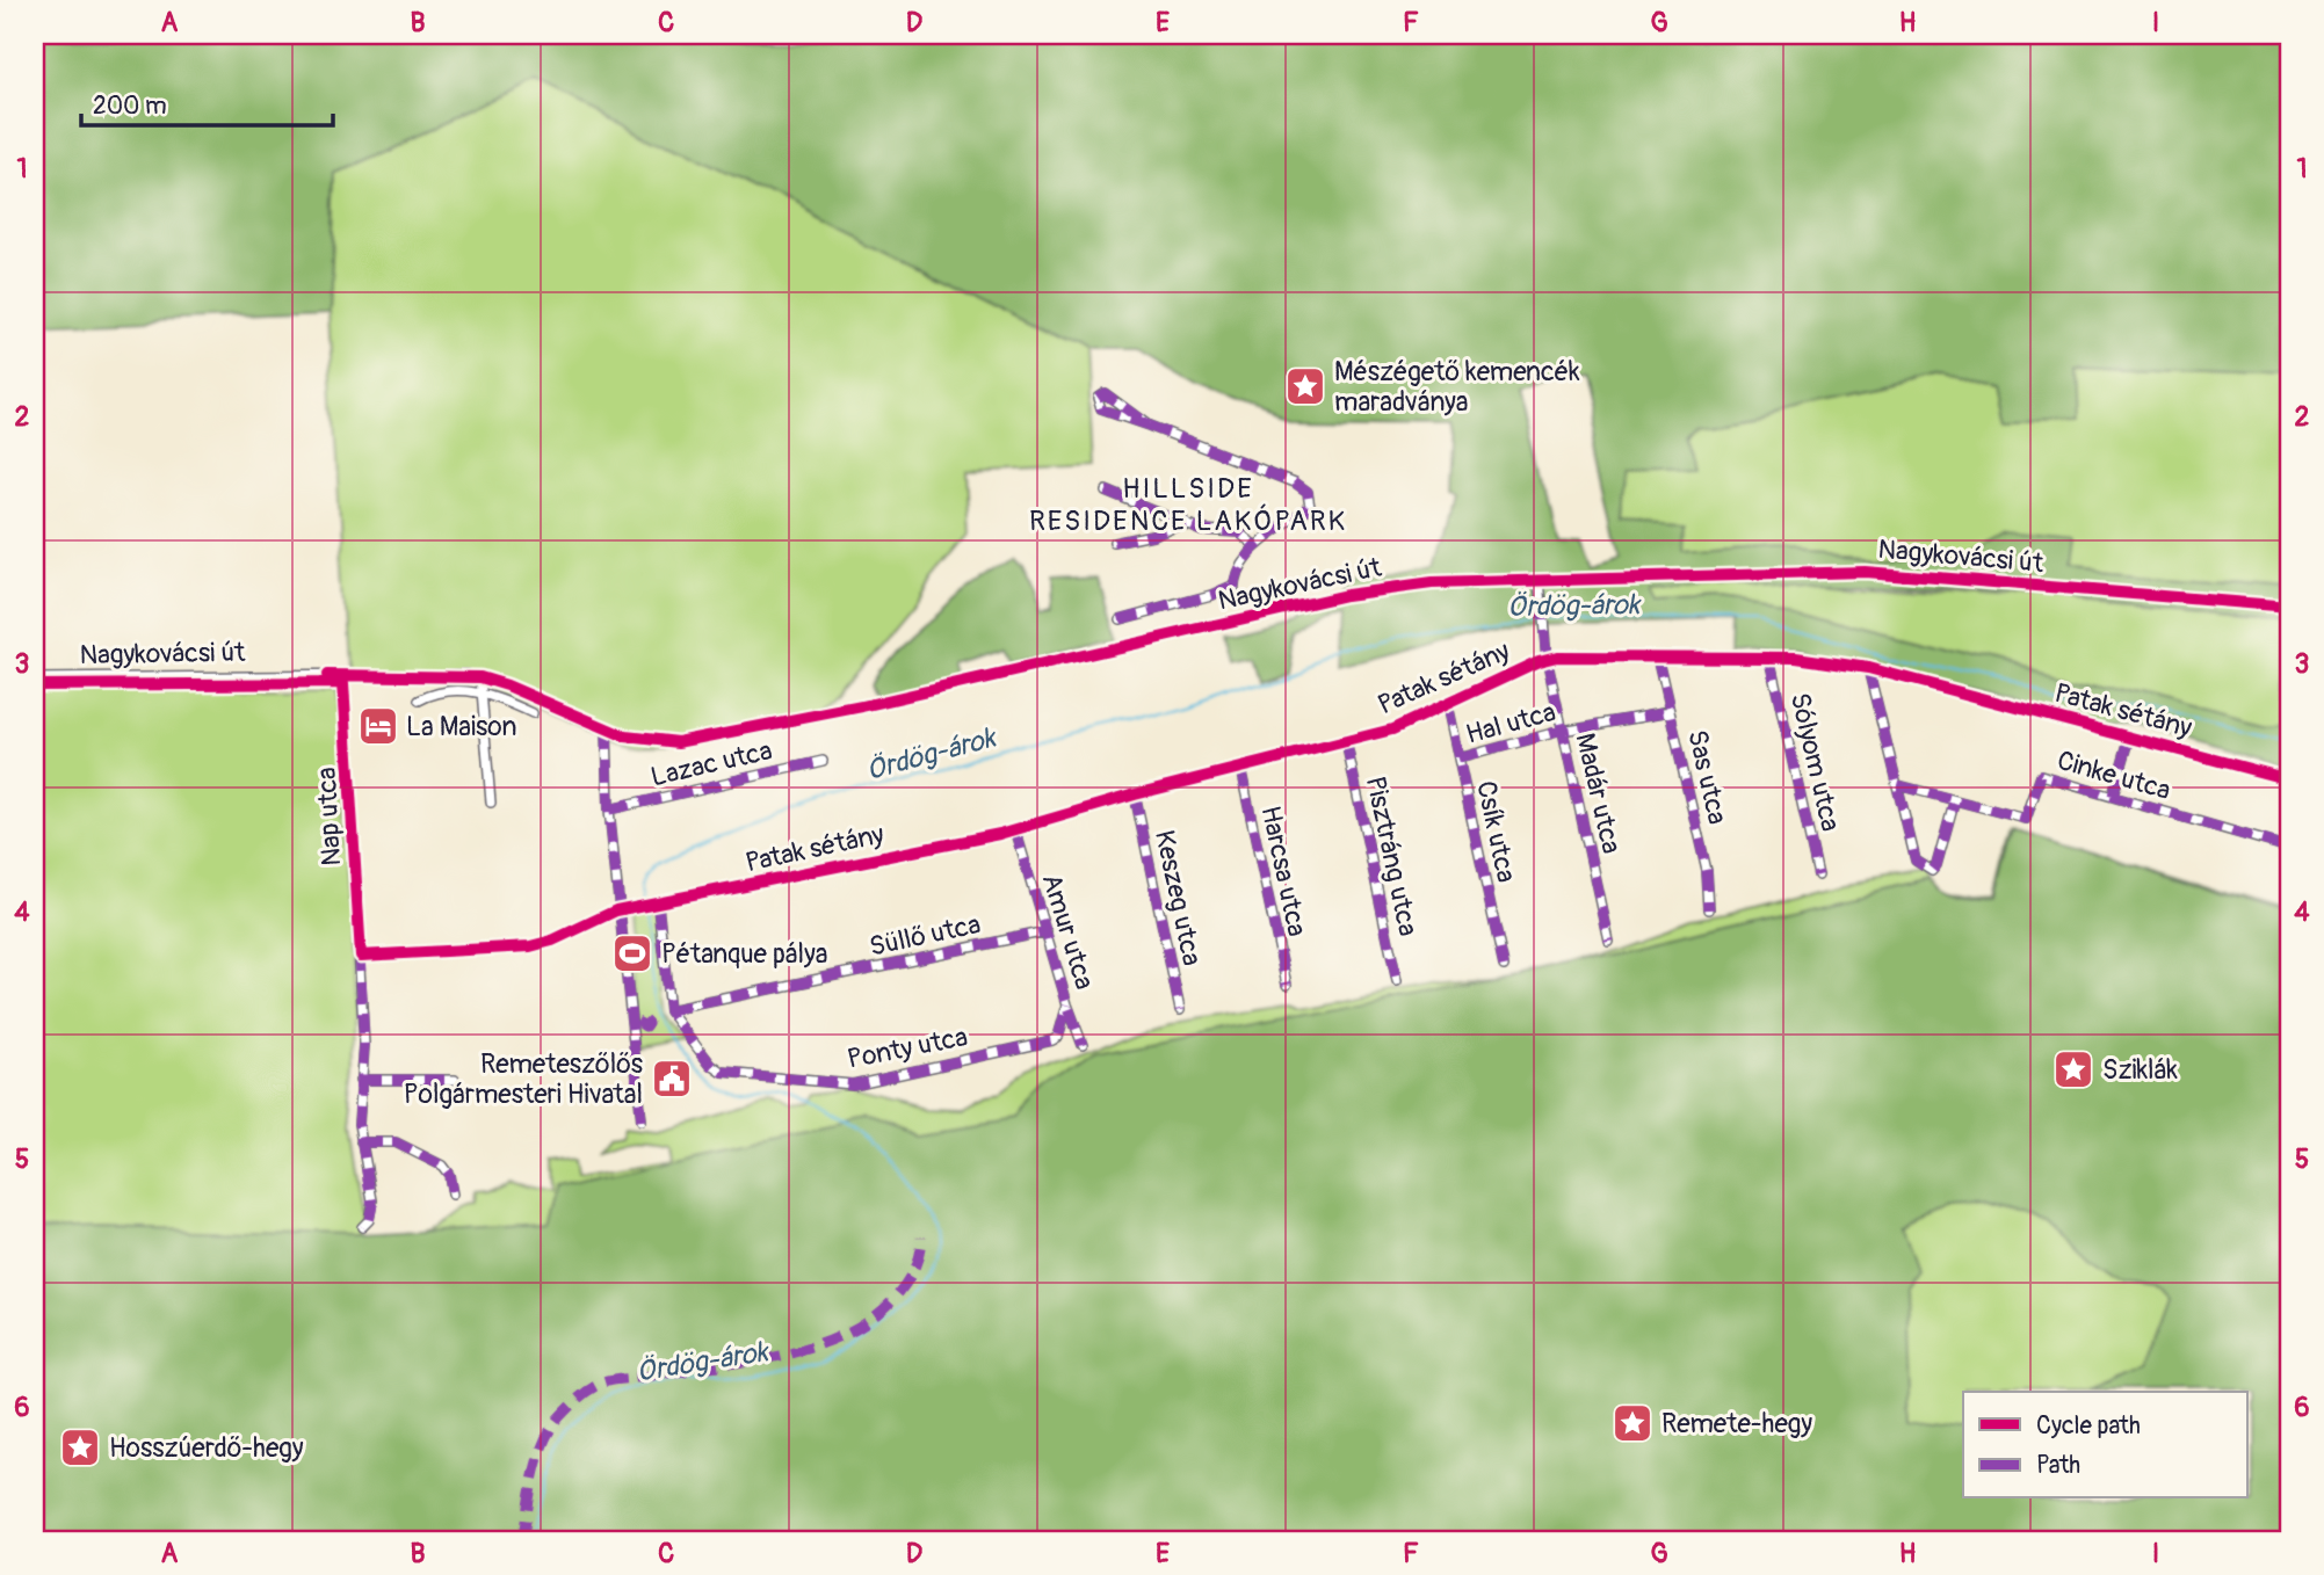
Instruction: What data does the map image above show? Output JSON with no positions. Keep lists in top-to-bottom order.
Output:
{
  "streets": {
    "street": [
      "Nagykovácsi út",
      "Patak sétány",
      "Hal utca",
      "Sólyom utca",
      "Lazac utca",
      "Cinke utca",
      "Sas utca",
      "Madár utca",
      "Nap utca",
      "Csík utca",
      "Pisztráng utca",
      "Harcsa utca",
      "Keszeg utca",
      "Amur utca",
      "Süllő utca",
      "Ponty utca"
    ]
  },
  "crossings": [
    ["Nagykovácsi út", "Madár utca"],
    ["Nagykovácsi út", "Nap utca"],
    ["Patak sétány", "Sólyom utca"],
    ["Patak sétány", "Sas utca"],
    ["Patak sétány", "Madár utca"],
    ["Patak sétány", "Nap utca"],
    ["Patak sétány", "Csík utca"],
    ["Patak sétány", "Pisztráng utca"],
    ["Patak sétány", "Harcsa utca"],
    ["Patak sétány", "Keszeg utca"],
    ["Patak sétány", "Amur utca"],
    ["Hal utca", "Sas utca"],
    ["Hal utca", "Madár utca"],
    ["Hal utca", "Csík utca"],
    ["Amur utca", "Süllő utca"],
    ["Amur utca", "Ponty utca"],
    ["Süllő utca", "Ponty utca"]
  ],
  "districts": ["HILLSIDE RESIDENCE LAKÓPARK"],
  "water": ["Ördög-árok"],
  "places": {
    "place": [
      "Mészégető kemencék maradványa",
      "Sziklák",
      "Remete-hegy",
      "Hosszúerdő-hegy"
    ],
    "hotel": ["La Maison"],
    "sports": ["Pétanque pálya"],
    "public building": ["Remeteszőlős Polgármesteri Hivatal"]
  },
  "legend": ["Cycle path", "Path"],
  "scale_bar": "200 m",
  "grid": {
    "columns": [
      "A",
      "B",
      "C",
      "D",
      "E",
      "F",
      "G",
      "H",
      "I"
    ],
    "rows": [
      "1",
      "2",
      "3",
      "4",
      "5",
      "6"
    ]
  }
}
